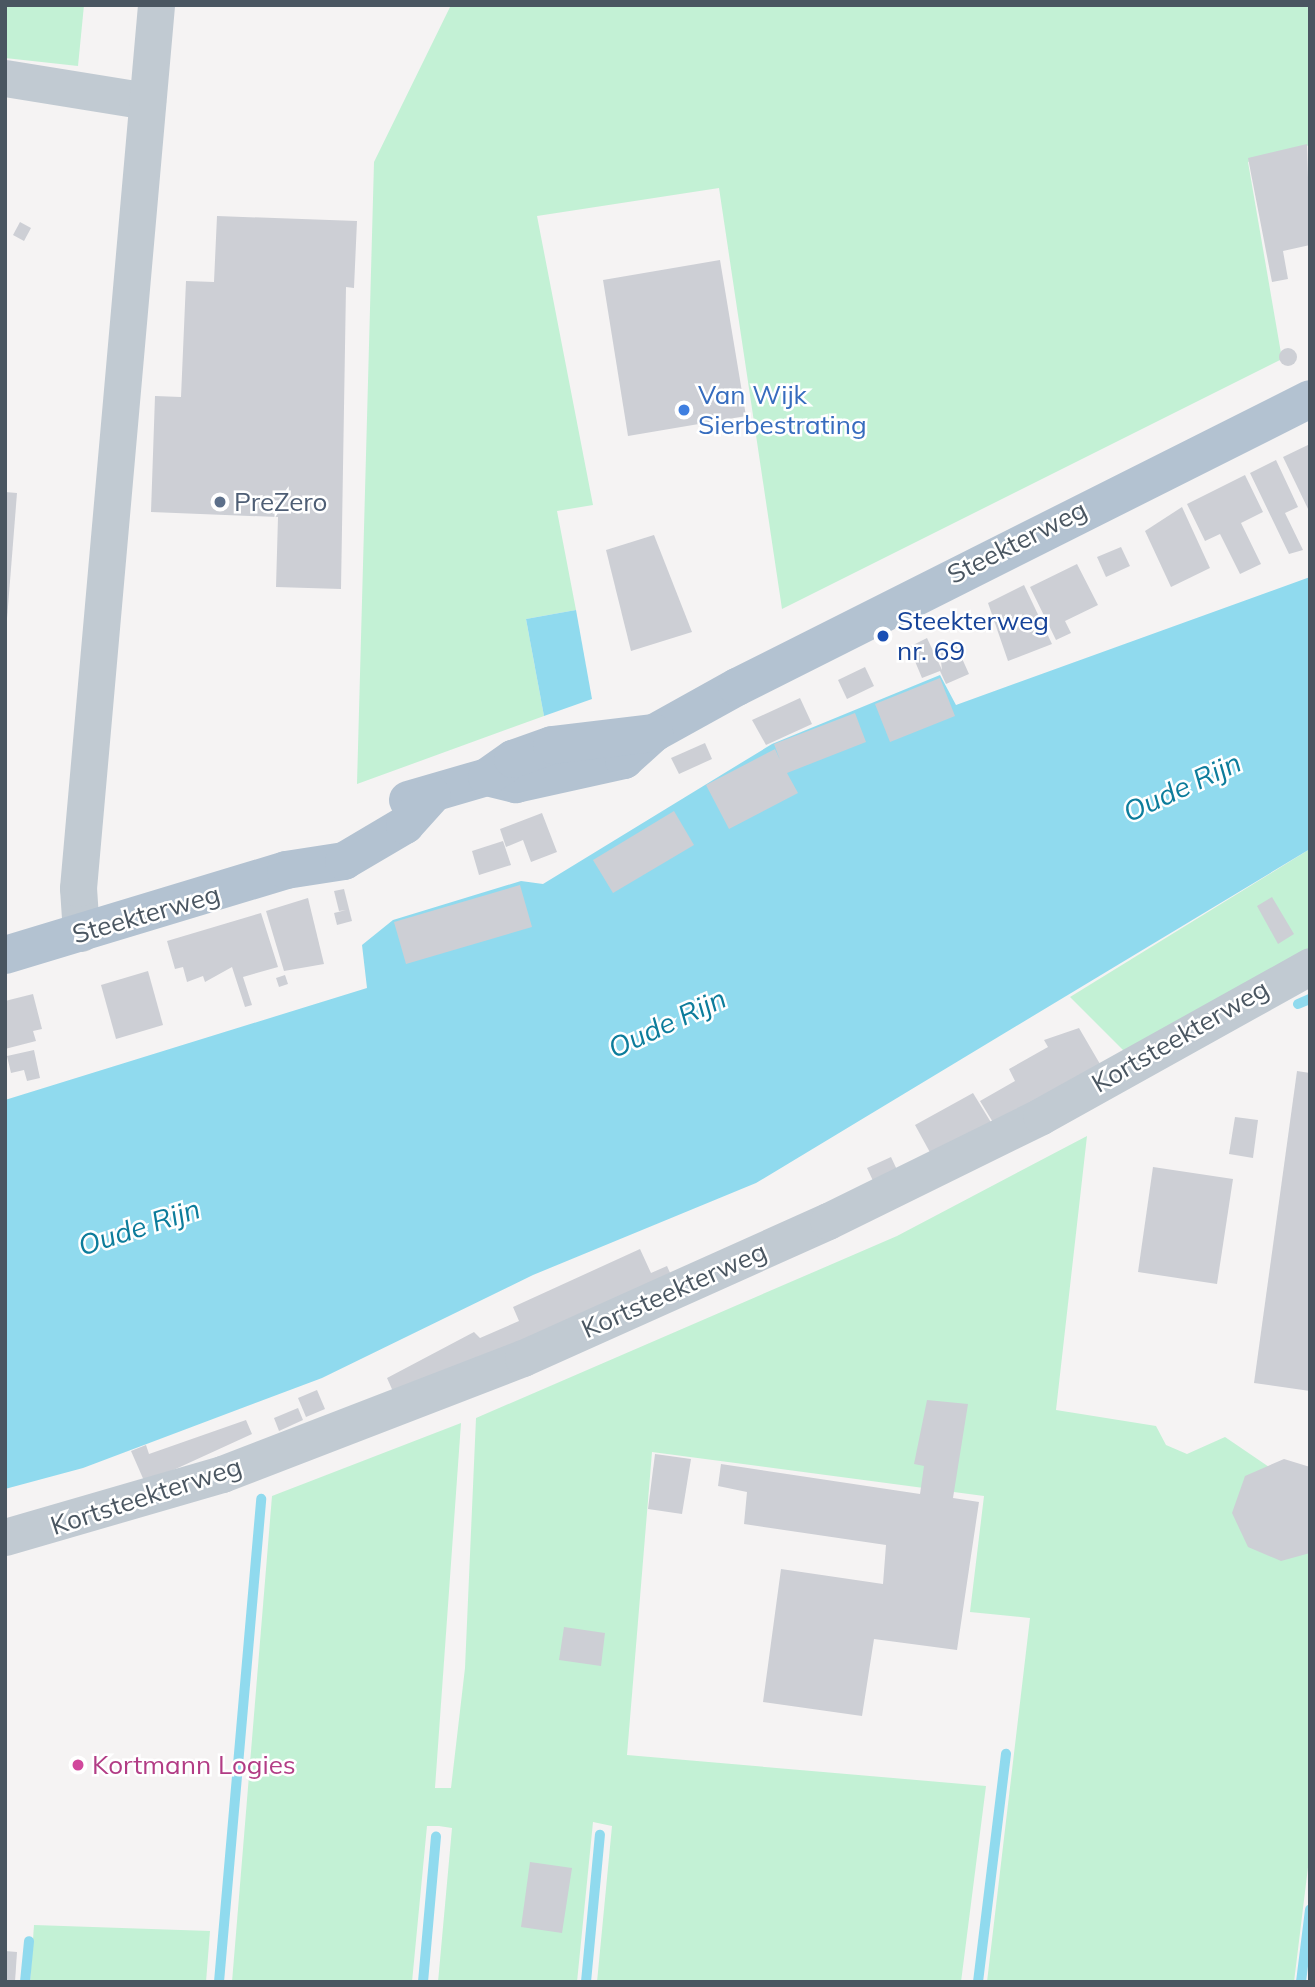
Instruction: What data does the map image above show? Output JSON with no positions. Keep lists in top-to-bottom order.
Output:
{
  "streets": {
    "main road": ["Steekterweg"],
    "street": ["Kortsteekterweg"]
  },
  "water": ["Oude Rijn"],
  "places": [
    "Van Wijk Sierbestrating",
    "PreZero",
    "Steekterweg nr. 69",
    "Kortmann Logies"
  ]
}
